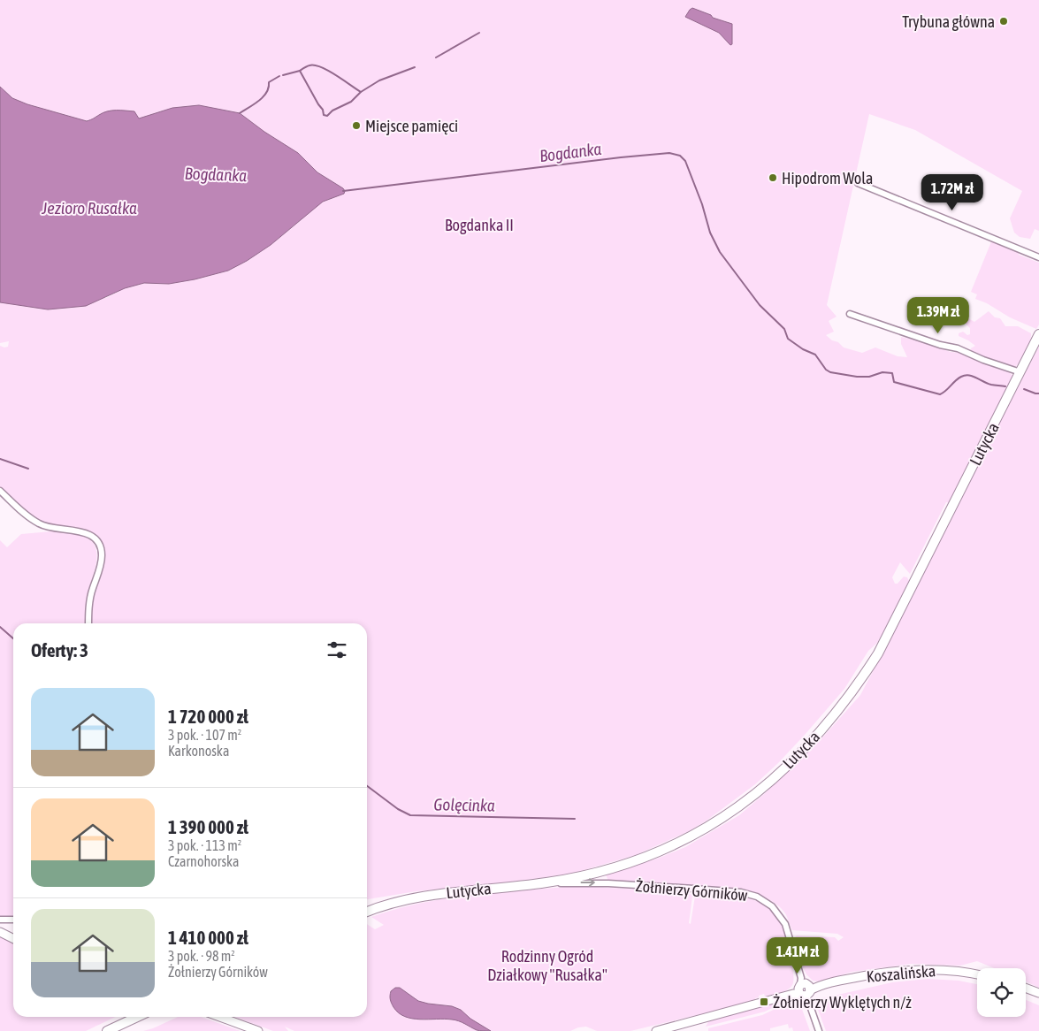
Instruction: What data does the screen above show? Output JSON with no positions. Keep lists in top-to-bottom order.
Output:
{
  "streets": {
    "main road": ["Lutycka"],
    "street": ["Żołnierzy Górników", "Koszalińska"]
  },
  "crossings": [
    ["Lutycka", "Żołnierzy Górników"],
    ["Żołnierzy Górników", "Koszalińska"]
  ],
  "water": ["Bogdanka", "Jezioro Rusałka", "Golęcinka"],
  "parks": ["Bogdanka II", "Rodzinny Ogród Działkowy \"Rusałka\""],
  "places": {
    "other": ["Trybuna główna", "Miejsce pamięci", "Hipodrom Wola"],
    "transit": ["Żołnierzy Wyklętych n/ż"]
  },
  "page": {
    "price": ["1.72M zł", "1.39M zł", "1.41M zł"],
    "heading": "Oferty: 3",
    "list": [
      {
        "name": "1 720 000 zł",
        "note": "3 pok. · 107 m² · Karkonoska"
      },
      {
        "name": "1 390 000 zł",
        "note": "3 pok. · 113 m² · Czarnohorska"
      },
      {
        "name": "1 410 000 zł",
        "note": "3 pok. · 98 m² · Żołnierzy Górników"
      }
    ]
  }
}
